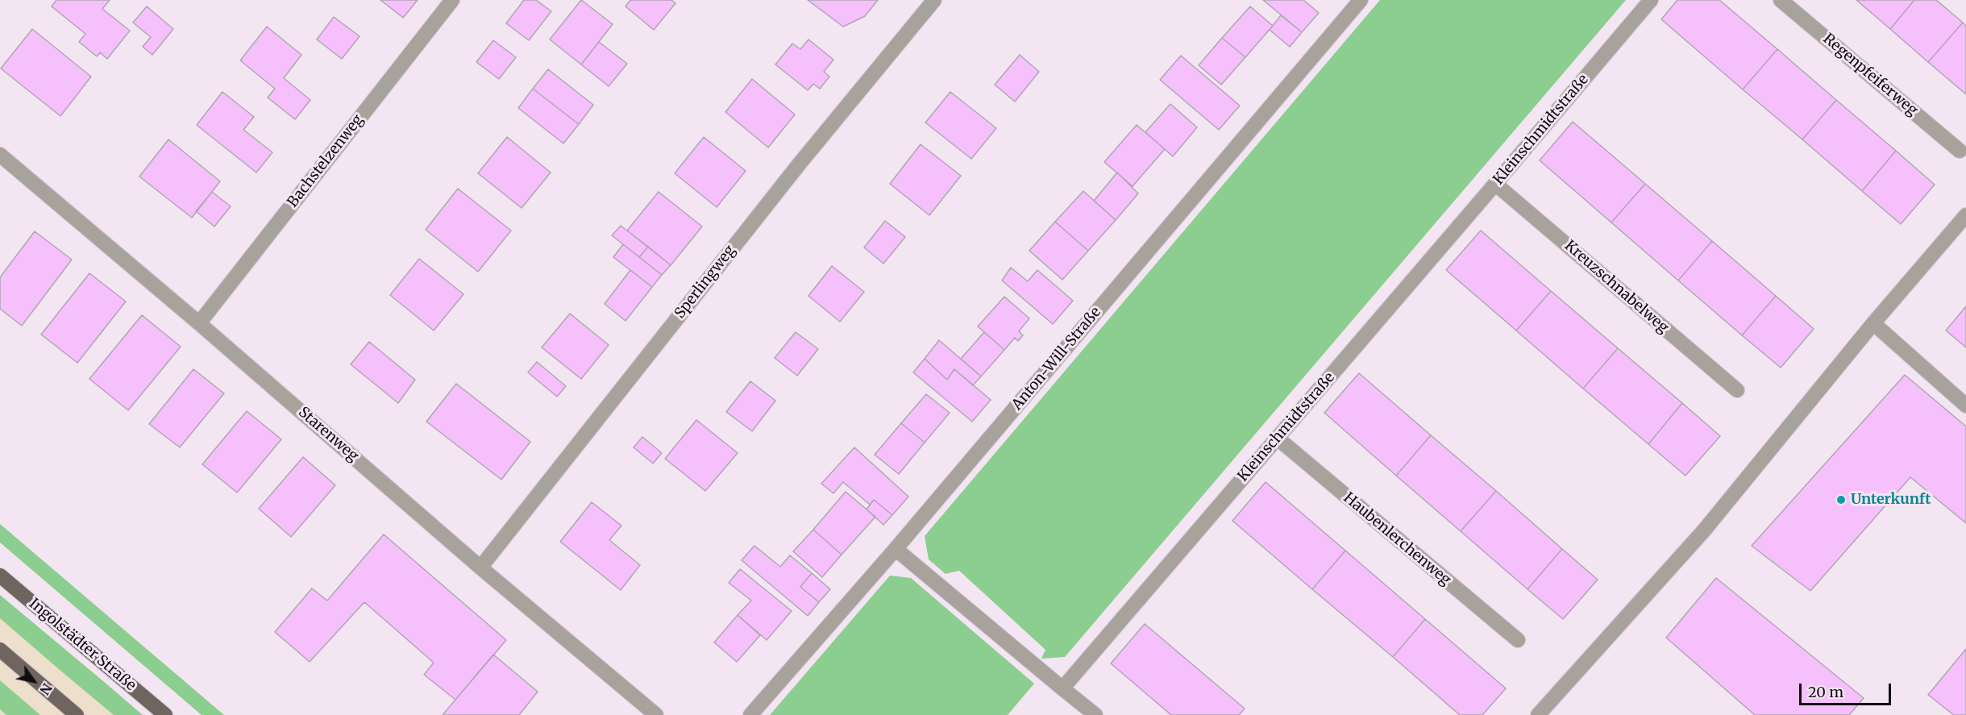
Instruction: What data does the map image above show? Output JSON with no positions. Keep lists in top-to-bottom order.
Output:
{
  "streets": {
    "main road": ["Ingolstädter Straße"],
    "street": [
      "Regenpfeiferweg",
      "Kleinschmidtstraße",
      "Bachstelzenweg",
      "Sperlingweg",
      "Kreuzschnabelweg",
      "Anton-Will-Straße",
      "Starenweg",
      "Haubenlerchenweg"
    ]
  },
  "crossings": [
    ["Kleinschmidtstraße", "Kreuzschnabelweg"],
    ["Kleinschmidtstraße", "Haubenlerchenweg"],
    ["Bachstelzenweg", "Starenweg"],
    ["Sperlingweg", "Starenweg"]
  ],
  "places": ["Unterkunft"],
  "scale_bar": "20 m",
  "north": "bottom right"
}
